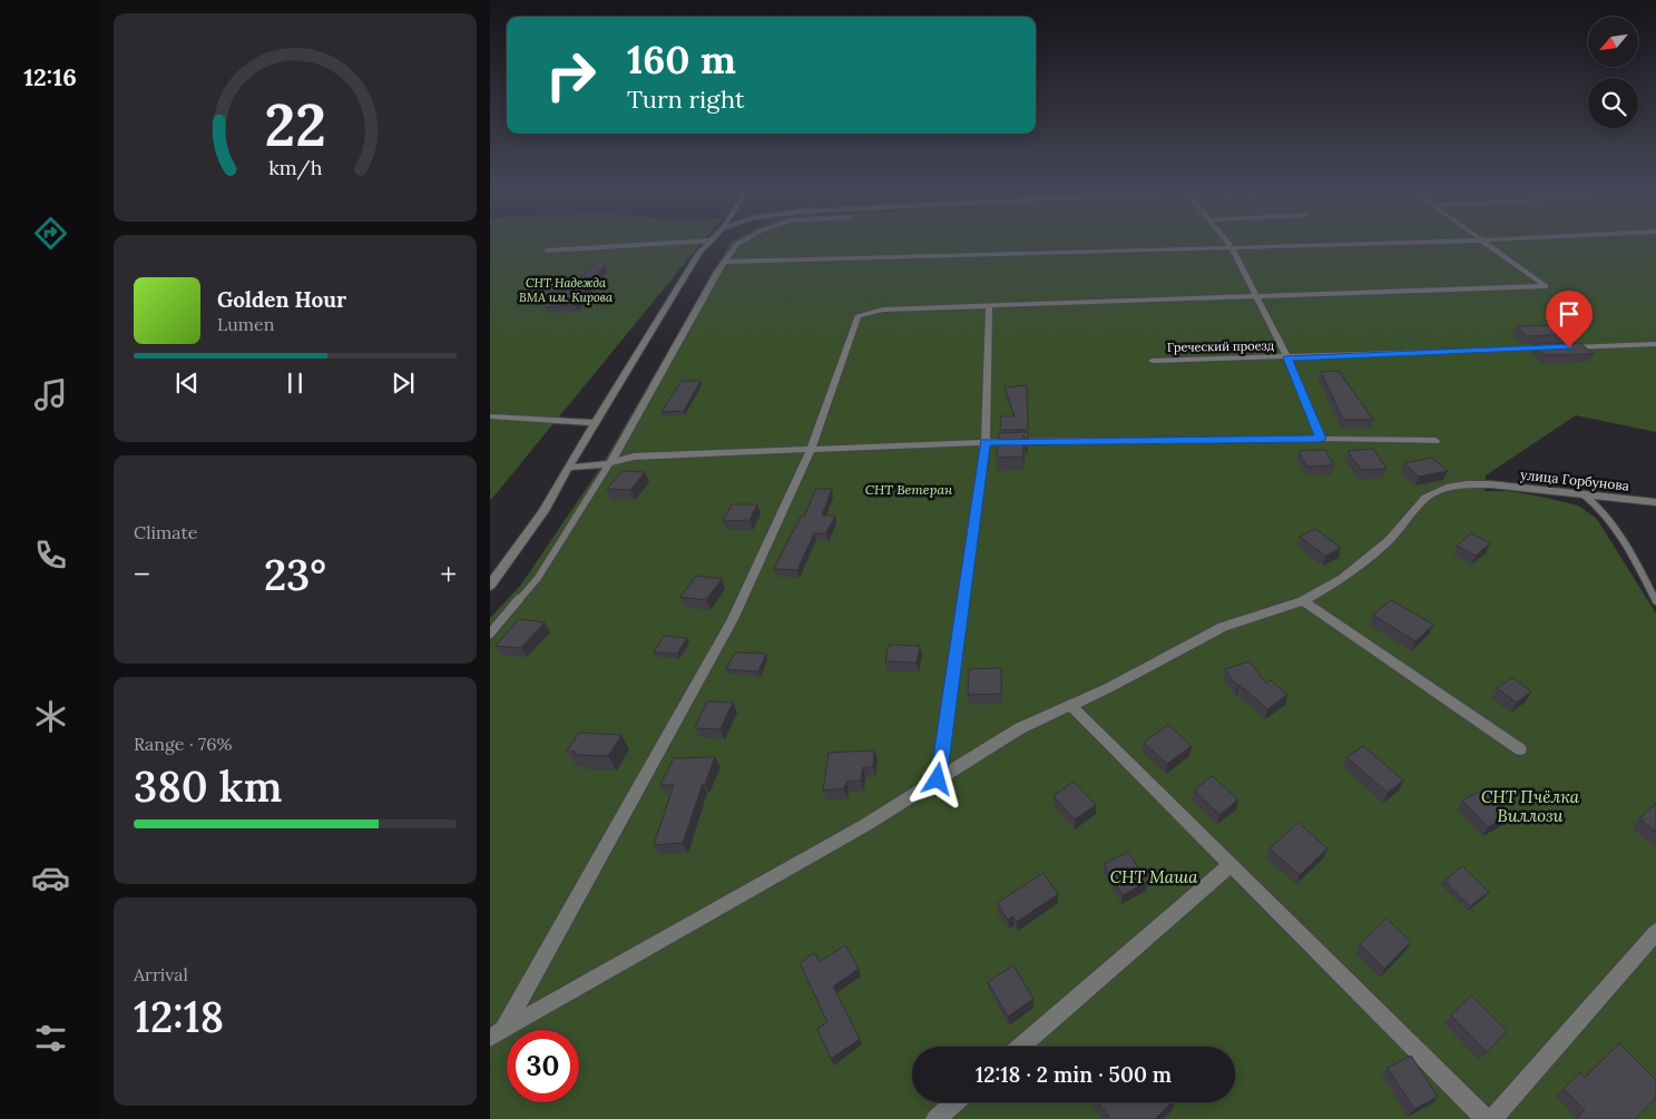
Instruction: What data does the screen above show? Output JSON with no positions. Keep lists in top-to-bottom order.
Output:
{
  "streets": {
    "street": ["Греческий проезд", "улица Горбунова"]
  },
  "parks": [
    "СНТ Надежда ВМА им. Кирова",
    "СНТ Ветеран",
    "СНТ Пчёлка Виллози",
    "СНТ Маша"
  ],
  "north": "bottom left",
  "page": {
    "tabs": "12:16",
    "turn": ["160 m", "Turn right"],
    "song": ["Golden Hour", "Lumen"],
    "tile": [
      "Climate",
      ["Range · 76%", "380 km"],
      ["Arrival", "12:18"]
    ],
    "heat": ["−", "23°", "+"],
    "limit": "30",
    "trip": "12:18 · 2 min · 500 m",
    "gauge": ["22", "km/h"]
  }
}
